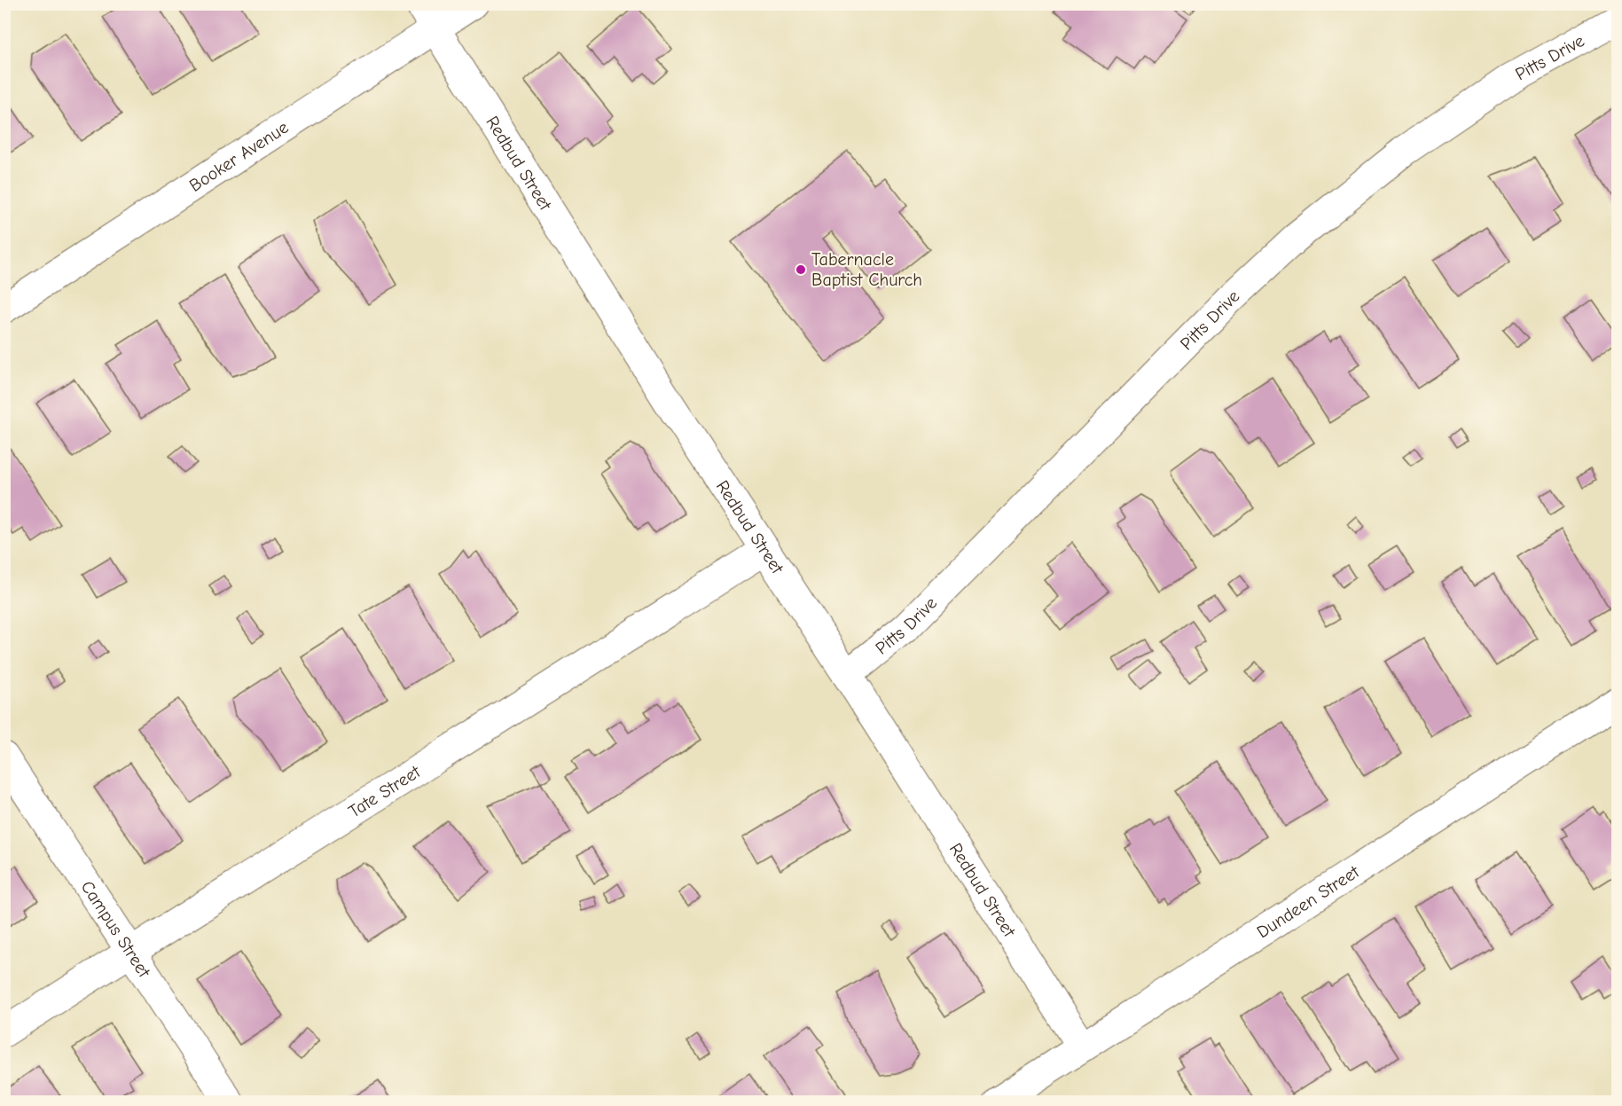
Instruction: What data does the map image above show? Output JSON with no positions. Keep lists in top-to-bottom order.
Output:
{
  "streets": {
    "street": [
      "Pitts Drive",
      "Booker Avenue",
      "Redbud Street",
      "Tate Street",
      "Dundeen Street",
      "Campus Street"
    ]
  },
  "crossings": [
    ["Pitts Drive", "Redbud Street"],
    ["Booker Avenue", "Redbud Street"],
    ["Redbud Street", "Tate Street"],
    ["Redbud Street", "Dundeen Street"],
    ["Tate Street", "Campus Street"]
  ],
  "places": ["Tabernacle Baptist Church"]
}
